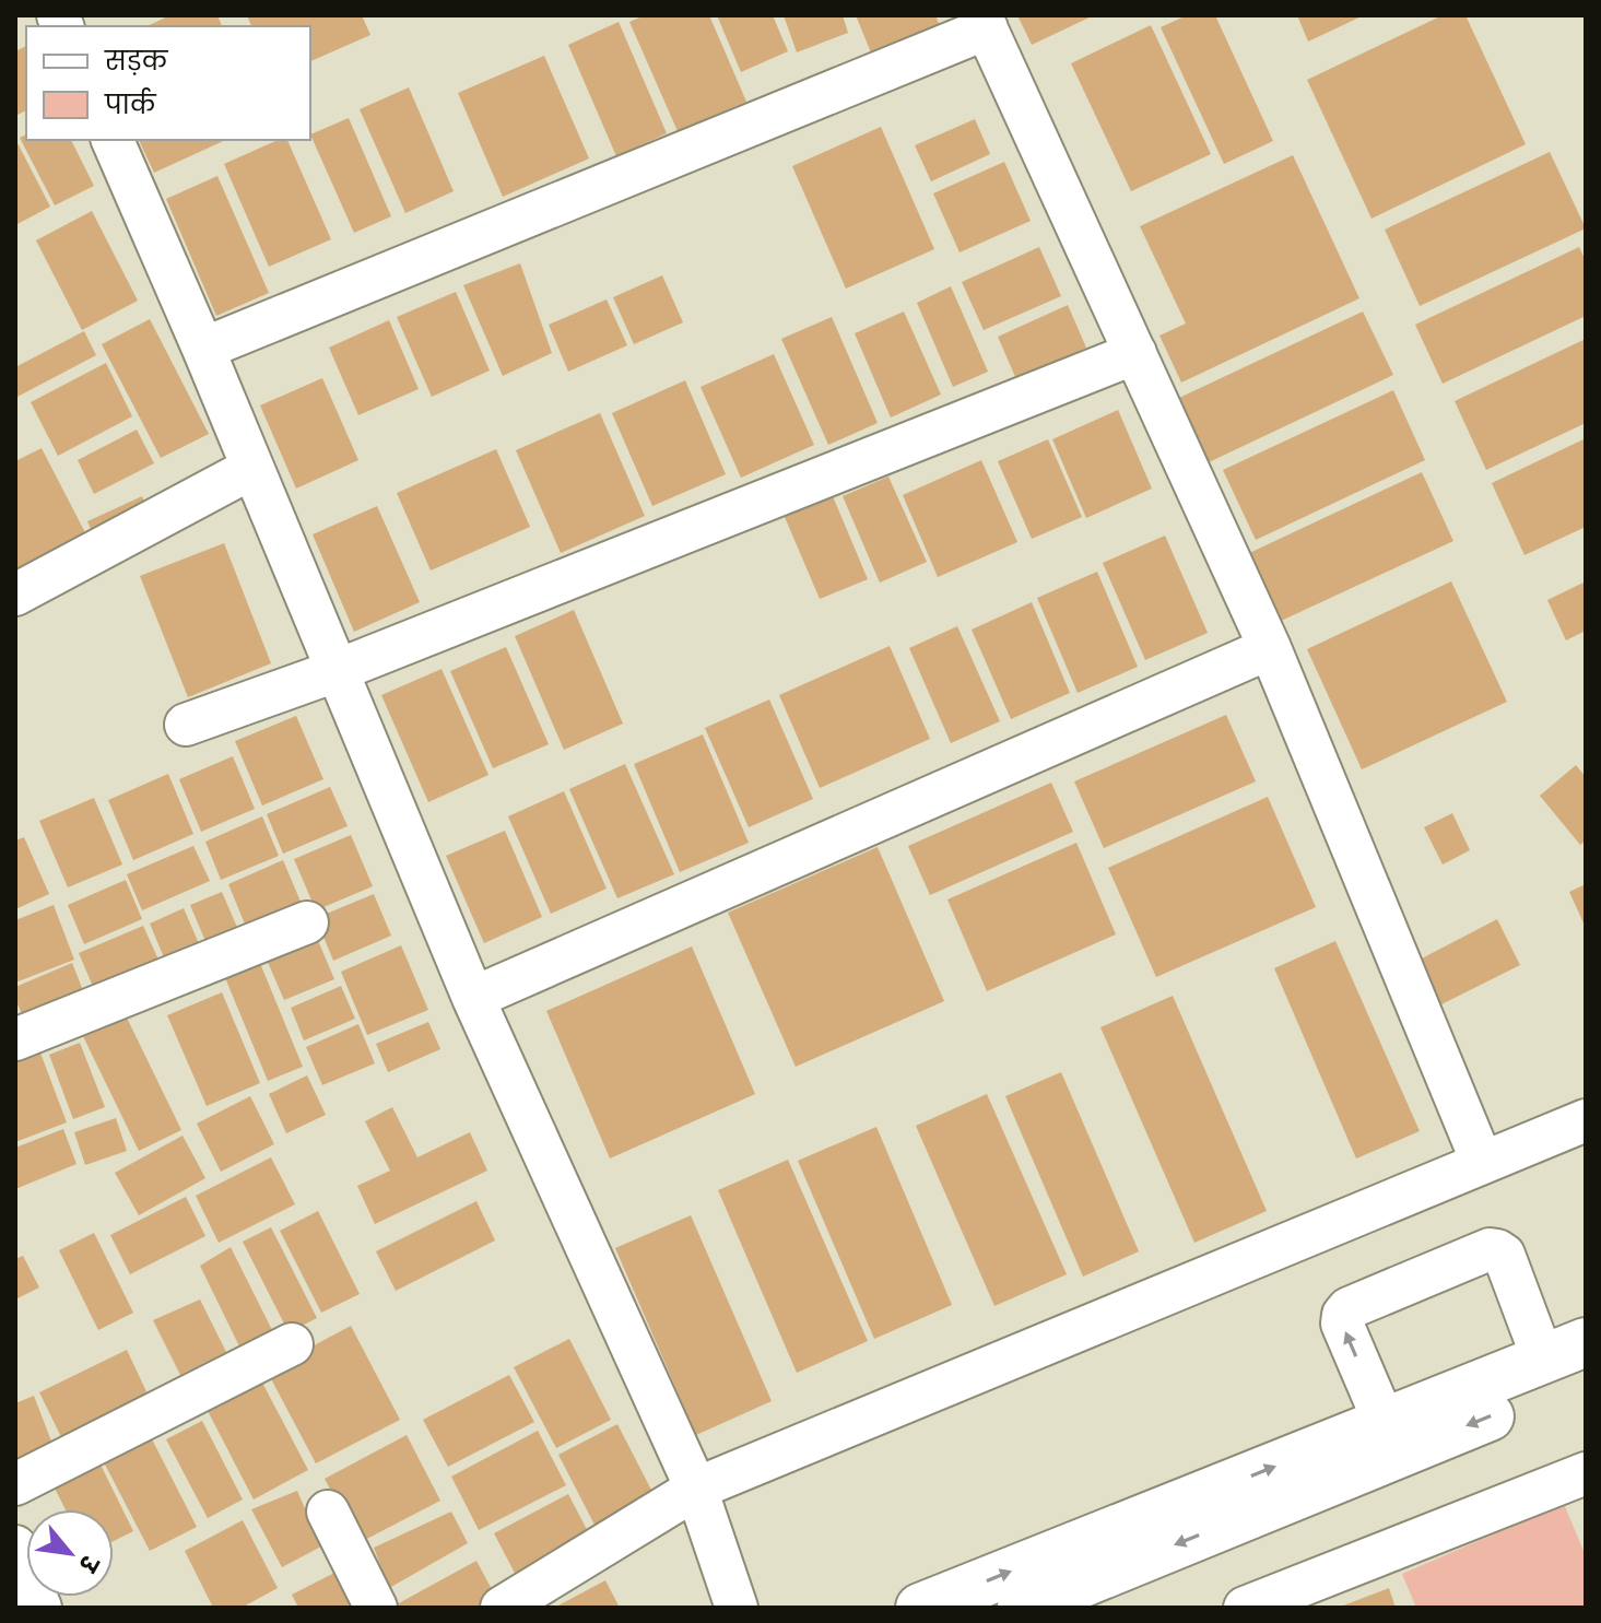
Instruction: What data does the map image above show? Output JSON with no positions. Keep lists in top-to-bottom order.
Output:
{
  "legend": ["सड़क", "पार्क"],
  "north": "bottom right"
}
